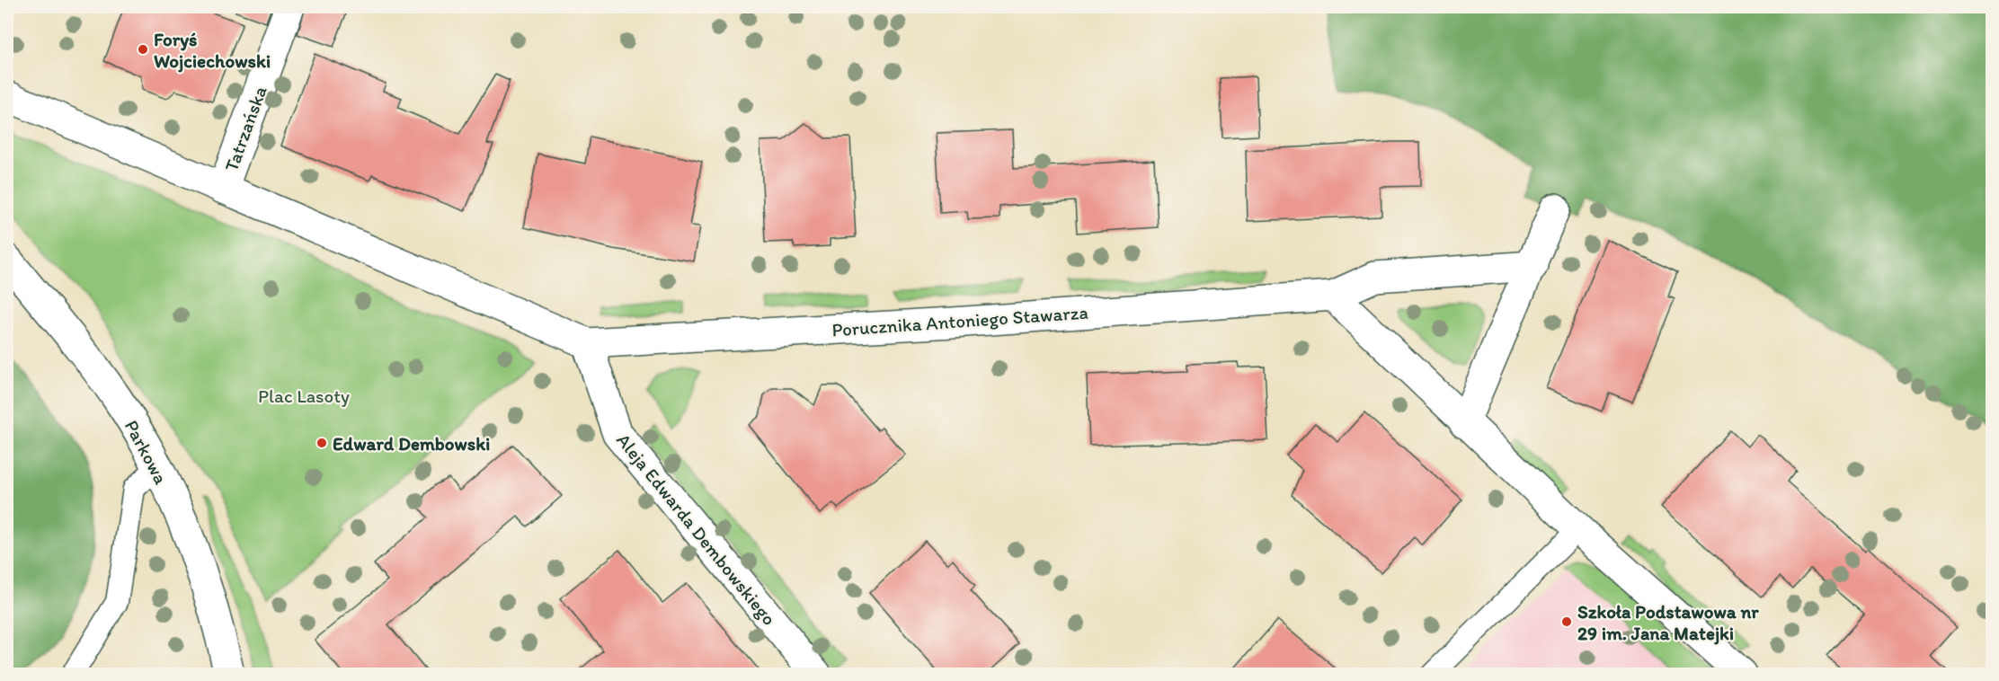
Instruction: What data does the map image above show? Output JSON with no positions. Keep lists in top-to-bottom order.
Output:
{
  "streets": {
    "street": [
      "Tatrzańska",
      "Porucznika Antoniego Stawarza",
      "Parkowa",
      "Aleja Edwarda Dembowskiego"
    ]
  },
  "crossings": [
    ["Porucznika Antoniego Stawarza", "Aleja Edwarda Dembowskiego"]
  ],
  "parks": ["Plac Lasoty"],
  "places": ["Foryś Wojciechowski", "Edward Dembowski", "Szkoła Podstawowa nr 29 im. Jana Matejki"]
}
